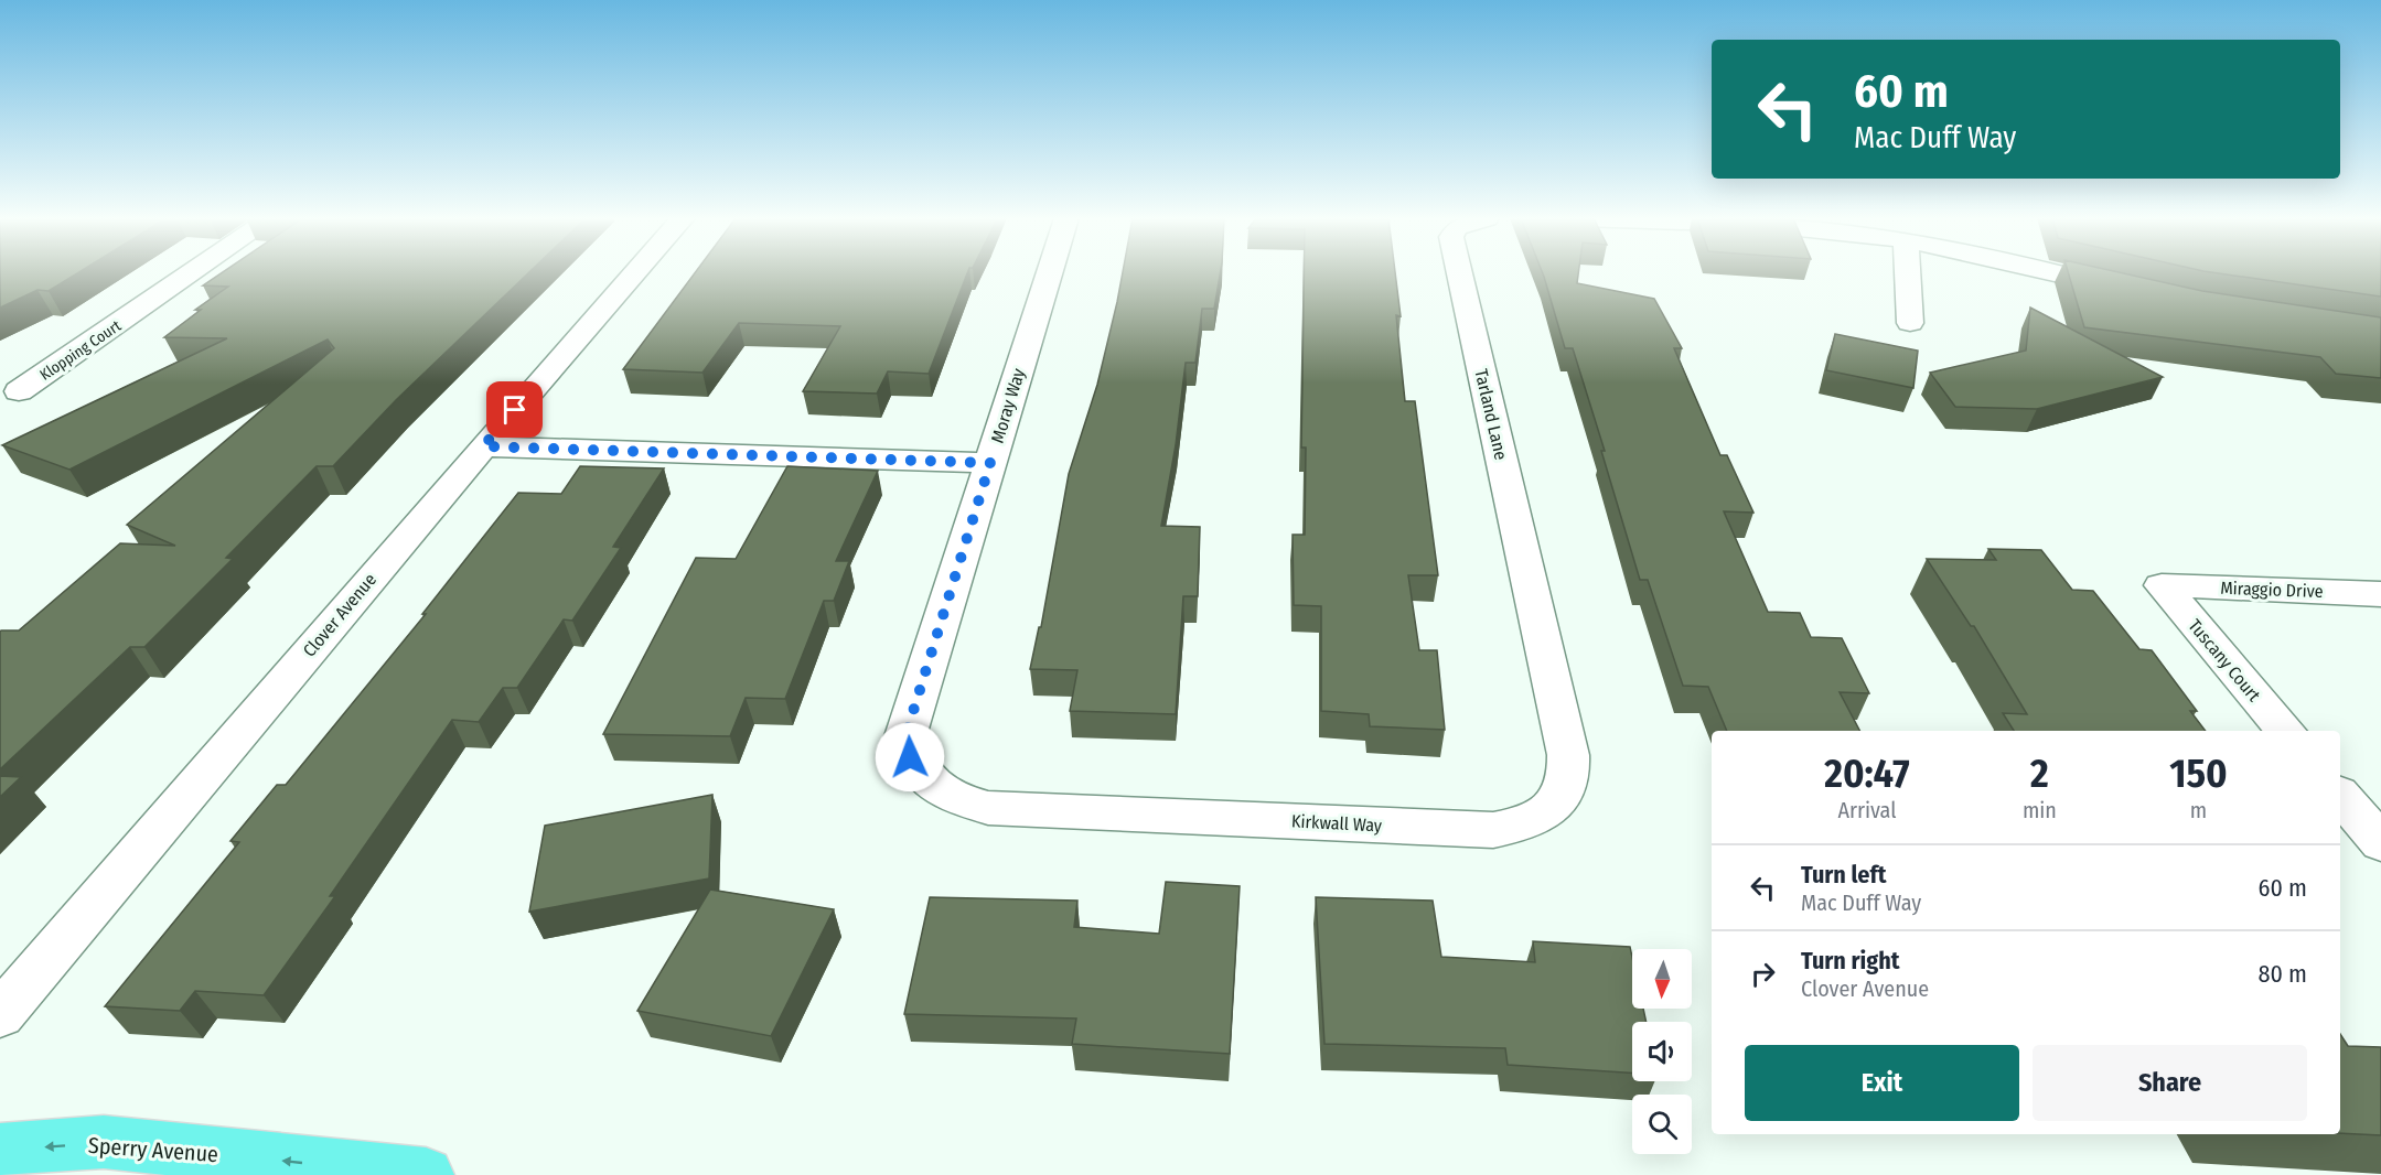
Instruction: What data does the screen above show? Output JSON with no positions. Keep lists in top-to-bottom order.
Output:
{
  "streets": {
    "main road": ["Sperry Avenue"],
    "street": [
      "Klopping Court",
      "Moray Way",
      "Tarland Lane",
      "Miraggio Drive",
      "Clover Avenue",
      "Tuscany Court",
      "Kirkwall Way"
    ]
  },
  "crossings": [
    ["Moray Way", "Kirkwall Way"],
    ["Tarland Lane", "Kirkwall Way"],
    ["Miraggio Drive", "Tuscany Court"]
  ],
  "one_way": ["Sperry Avenue"],
  "north": "bottom",
  "page": {
    "turn": ["60 m", "Mac Duff Way"],
    "eta": [
      "20:47",
      "Arrival",
      "2",
      "min",
      "150",
      "m"
    ],
    "list": [
      {
        "name": "Turn left",
        "note": "Mac Duff Way",
        "value": "60 m"
      },
      {
        "name": "Turn right",
        "note": "Clover Avenue",
        "value": "80 m"
      }
    ],
    "buttons": ["Exit", "Share"]
  }
}
